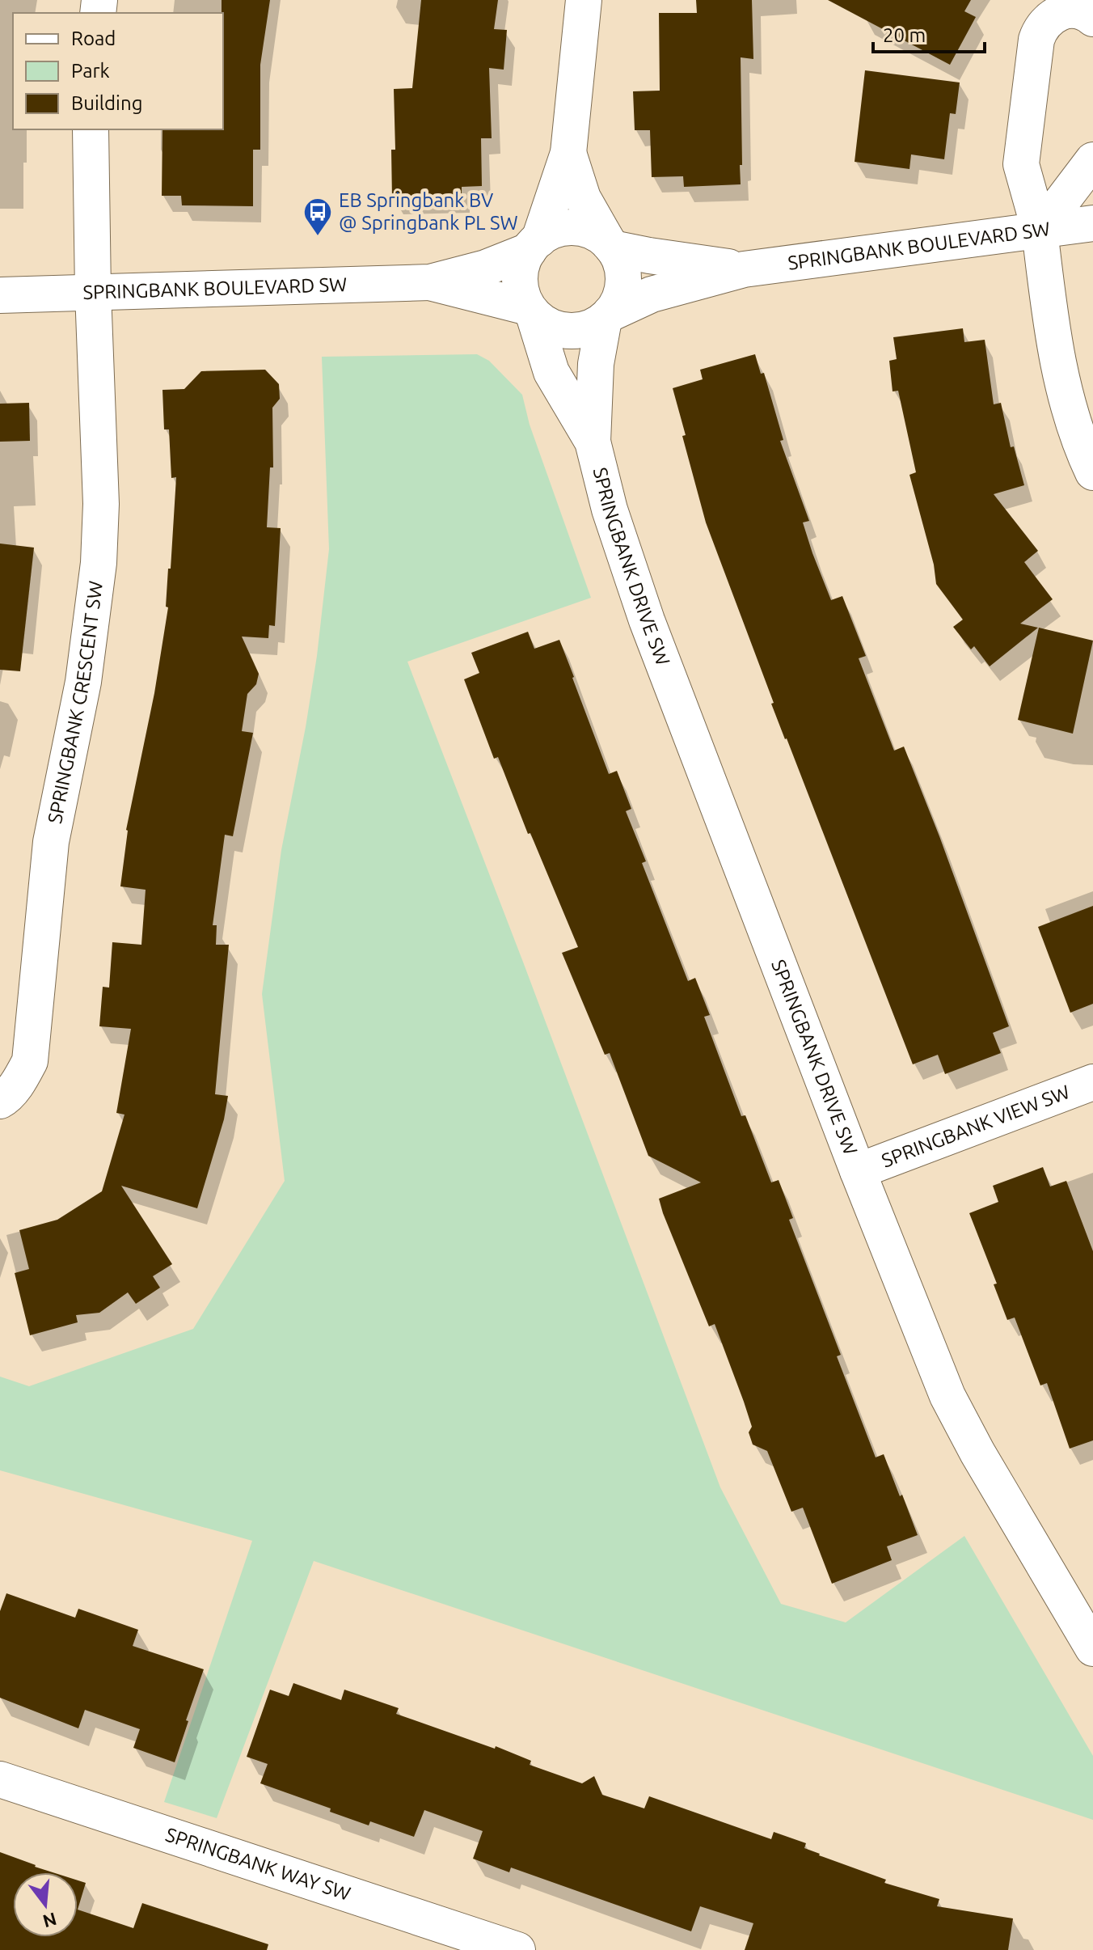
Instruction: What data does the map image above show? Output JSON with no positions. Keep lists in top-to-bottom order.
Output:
{
  "streets": {
    "street": [
      "SPRINGBANK BOULEVARD SW",
      "SPRINGBANK DRIVE SW",
      "SPRINGBANK CRESCENT SW",
      "SPRINGBANK VIEW SW",
      "SPRINGBANK WAY SW"
    ]
  },
  "crossings": [
    ["SPRINGBANK BOULEVARD SW", "SPRINGBANK DRIVE SW"],
    ["SPRINGBANK BOULEVARD SW", "SPRINGBANK CRESCENT SW"],
    ["SPRINGBANK DRIVE SW", "SPRINGBANK VIEW SW"]
  ],
  "places": {
    "bus stop": ["EB Springbank BV @ Springbank PL SW"]
  },
  "legend": ["Road", "Park", "Building"],
  "scale_bar": "20 m",
  "north": "bottom"
}
